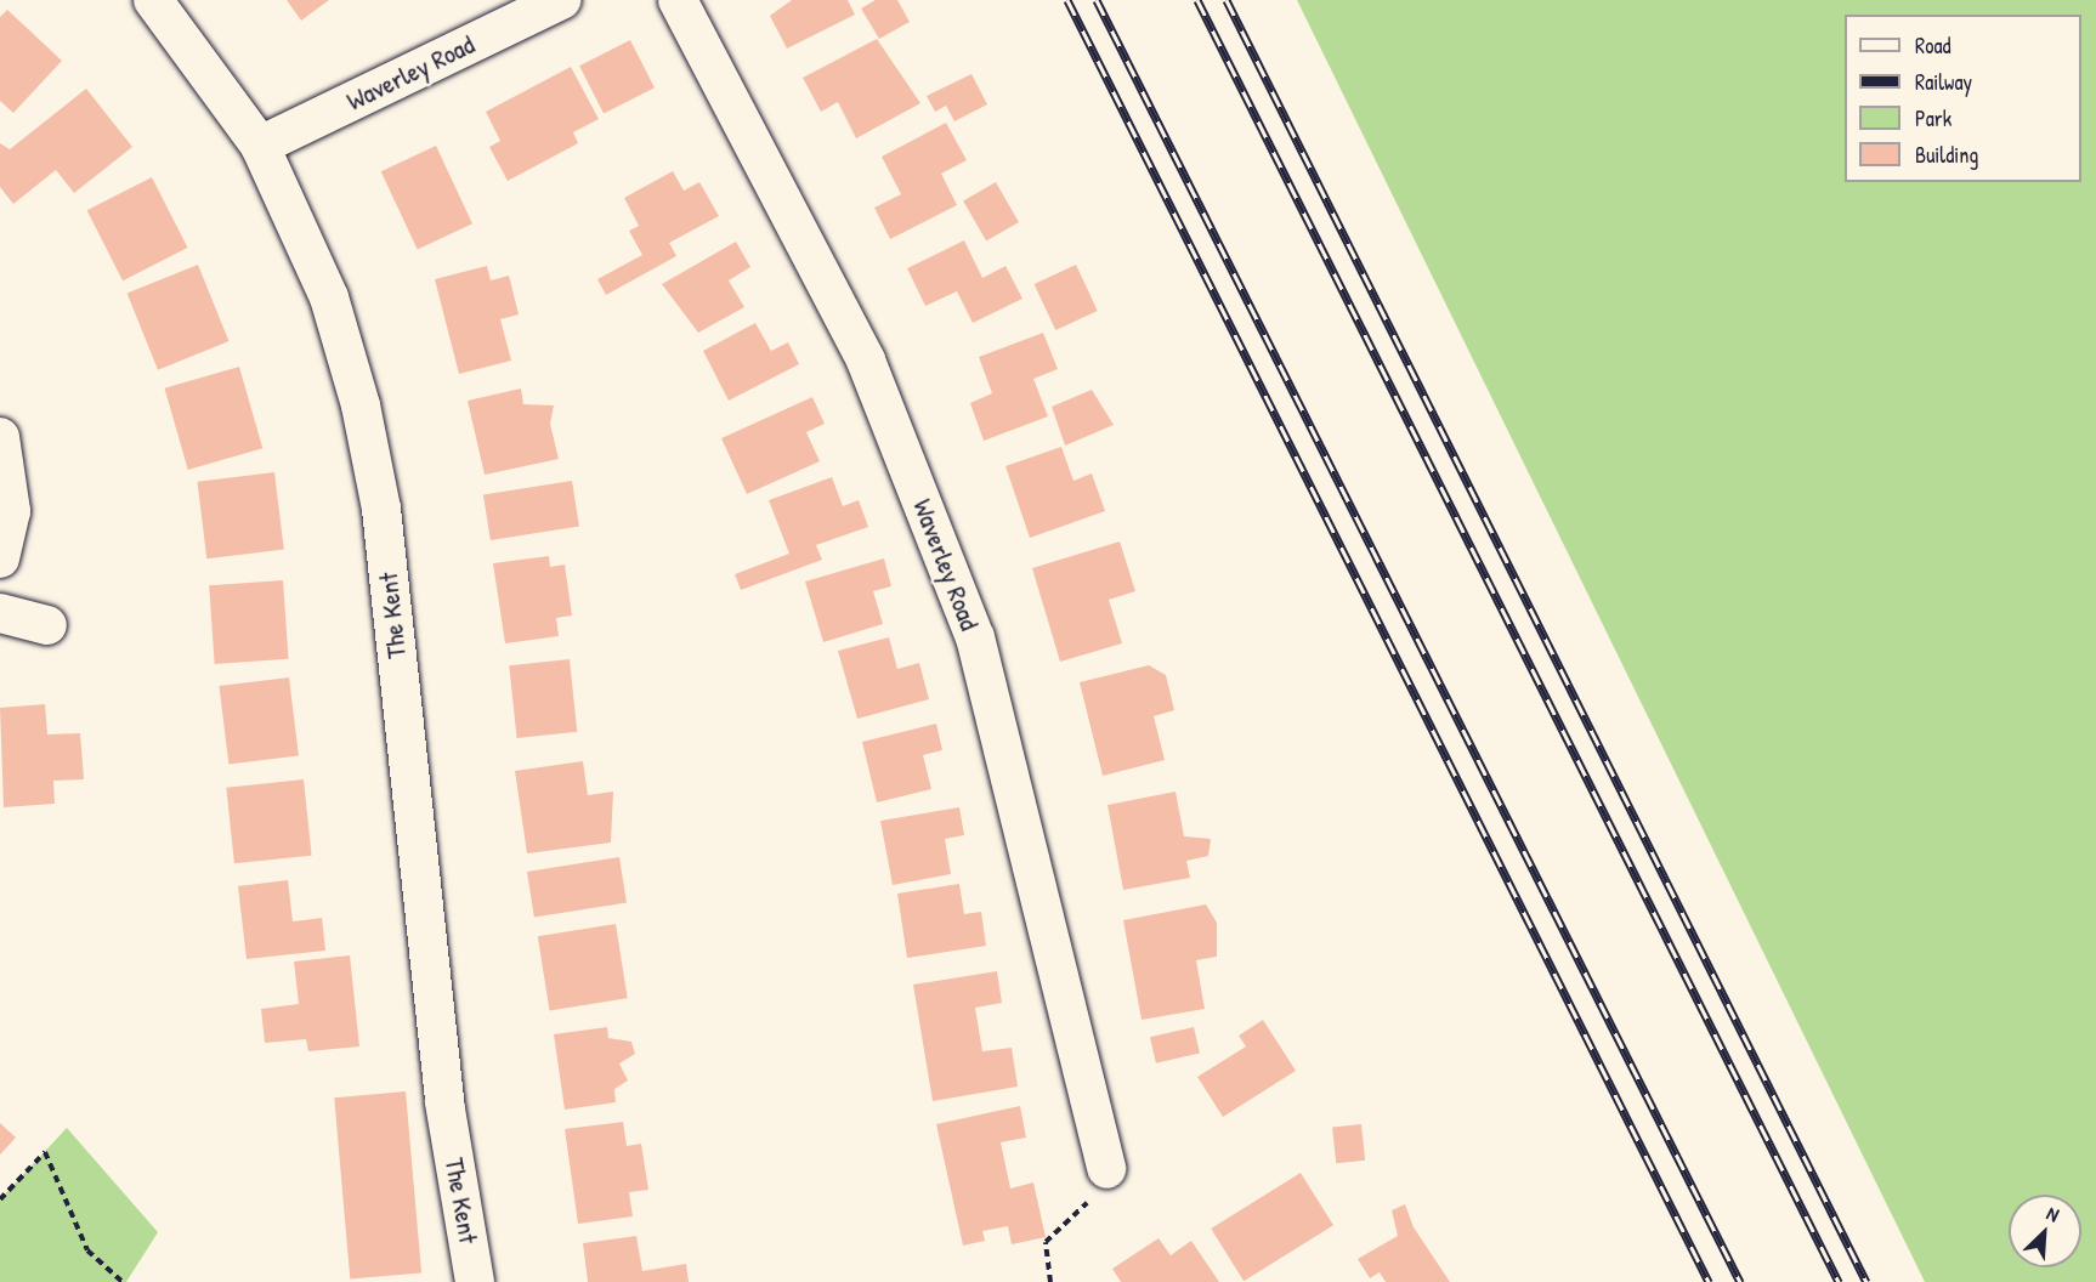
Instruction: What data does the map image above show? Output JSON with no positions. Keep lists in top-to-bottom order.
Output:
{
  "streets": {
    "street": ["Waverley Road", "The Kent"]
  },
  "crossings": [
    ["Waverley Road", "The Kent"]
  ],
  "legend": [
    "Road",
    "Railway",
    "Park",
    "Building"
  ],
  "north": "top right"
}
